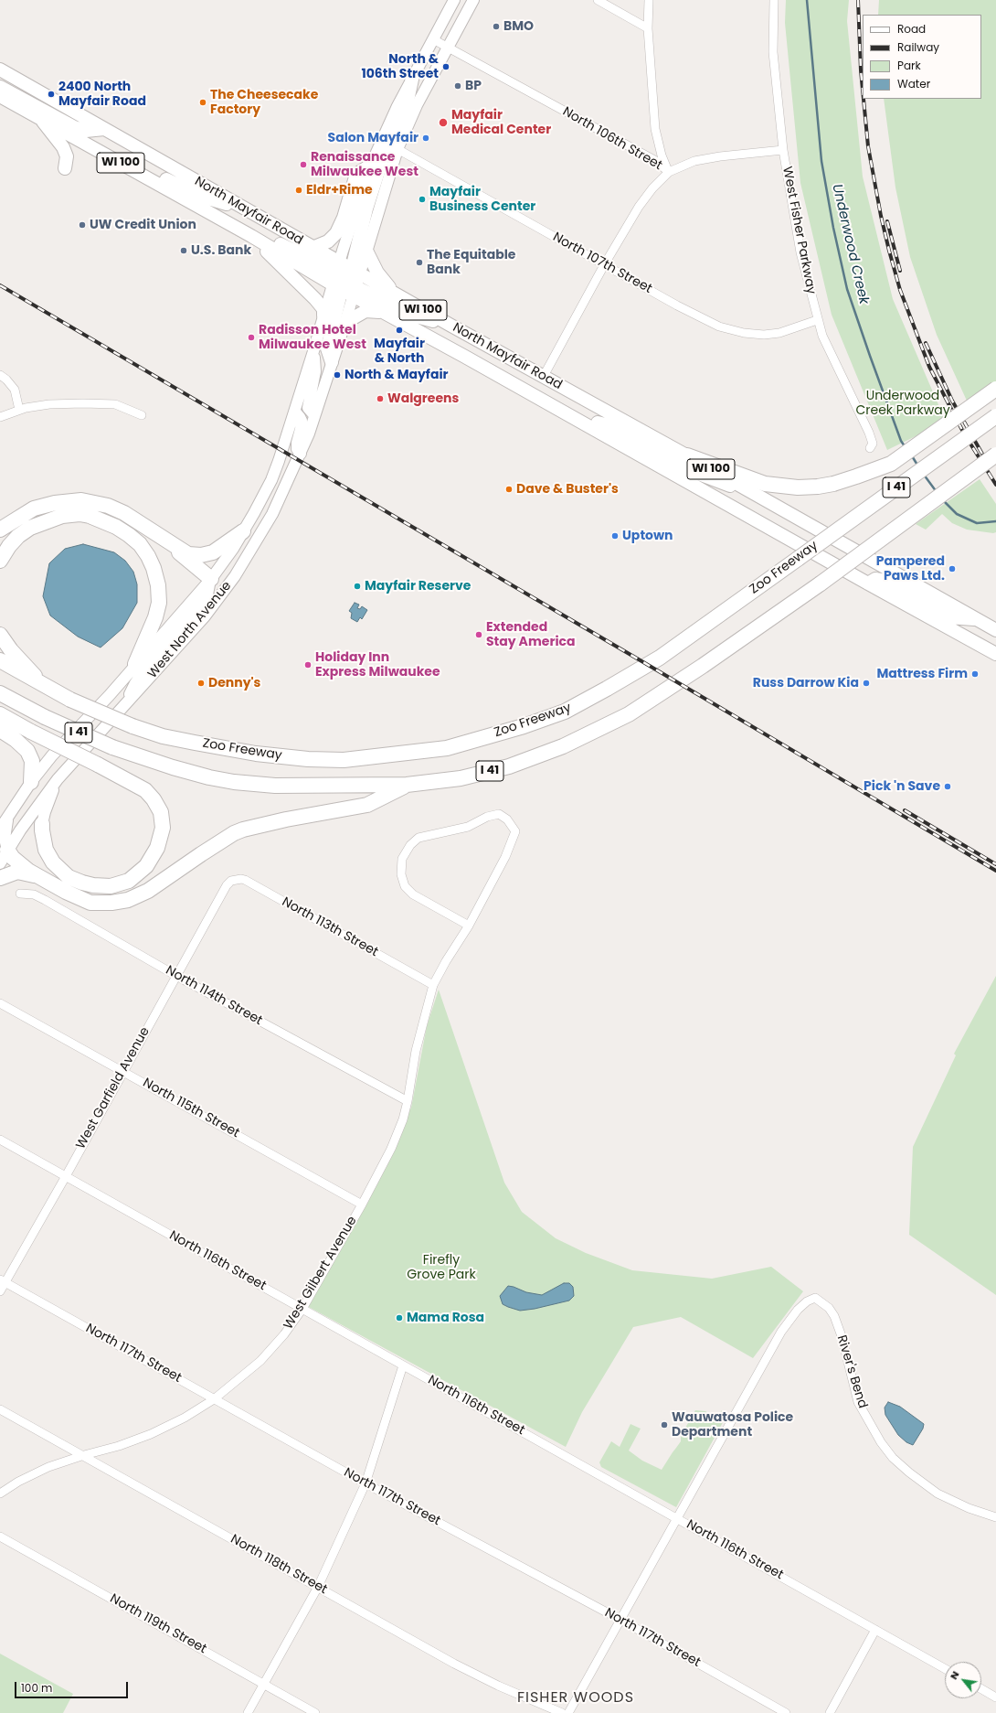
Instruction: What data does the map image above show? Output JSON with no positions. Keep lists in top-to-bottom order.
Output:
{
  "streets": {
    "highway": ["I 41", "Zoo Freeway"],
    "main road": ["WI 100", "North Mayfair Road", "West North Avenue"],
    "street": [
      "North 106th Street",
      "West Fisher Parkway",
      "North 107th Street",
      "North 113th Street",
      "North 114th Street",
      "West Garfield Avenue",
      "North 115th Street",
      "North 116th Street",
      "West Gilbert Avenue",
      "North 117th Street",
      "River's Bend",
      "North 118th Street",
      "North 119th Street"
    ]
  },
  "crossings": [
    ["North 106th Street", "West Fisher Parkway"],
    ["North 106th Street", "West North Avenue"],
    ["North Mayfair Road", "West North Avenue"],
    ["West Fisher Parkway", "North 107th Street"],
    ["North 107th Street", "West North Avenue"],
    ["North 113th Street", "West Garfield Avenue"],
    ["North 113th Street", "West Gilbert Avenue"],
    ["North 114th Street", "West Garfield Avenue"],
    ["North 114th Street", "West Gilbert Avenue"],
    ["West Garfield Avenue", "North 115th Street"],
    ["West Garfield Avenue", "North 116th Street"],
    ["West Garfield Avenue", "North 117th Street"],
    ["North 115th Street", "West Gilbert Avenue"],
    ["North 116th Street", "West Gilbert Avenue"],
    ["North 116th Street", "River's Bend"],
    ["West Gilbert Avenue", "North 117th Street"],
    ["West Gilbert Avenue", "North 118th Street"]
  ],
  "districts": ["FISHER WOODS"],
  "water": ["Underwood Creek"],
  "parks": ["Underwood Creek Parkway", "Firefly Grove Park"],
  "places": [
    "BMO",
    "North & 106th Street",
    "BP",
    "2400 North Mayfair Road",
    "The Cheesecake Factory",
    "Mayfair Medical Center",
    "Salon Mayfair",
    "Renaissance Milwaukee West",
    "Eldr+Rime",
    "Mayfair Business Center",
    "UW Credit Union",
    "U.S. Bank",
    "The Equitable Bank",
    "Mayfair & North",
    "Radisson Hotel Milwaukee West",
    "North & Mayfair",
    "Walgreens",
    "Dave & Buster's",
    "Uptown",
    "Pampered Paws Ltd.",
    "Mayfair Reserve",
    "Extended Stay America",
    "Holiday Inn Express Milwaukee",
    "Mattress Firm",
    "Denny's",
    "Russ Darrow Kia",
    "Pick 'n Save",
    "Mama Rosa",
    "Wauwatosa Police Department"
  ],
  "legend": [
    "Road",
    "Railway",
    "Park",
    "Water"
  ],
  "scale_bar": "100 m",
  "north": "top left"
}
